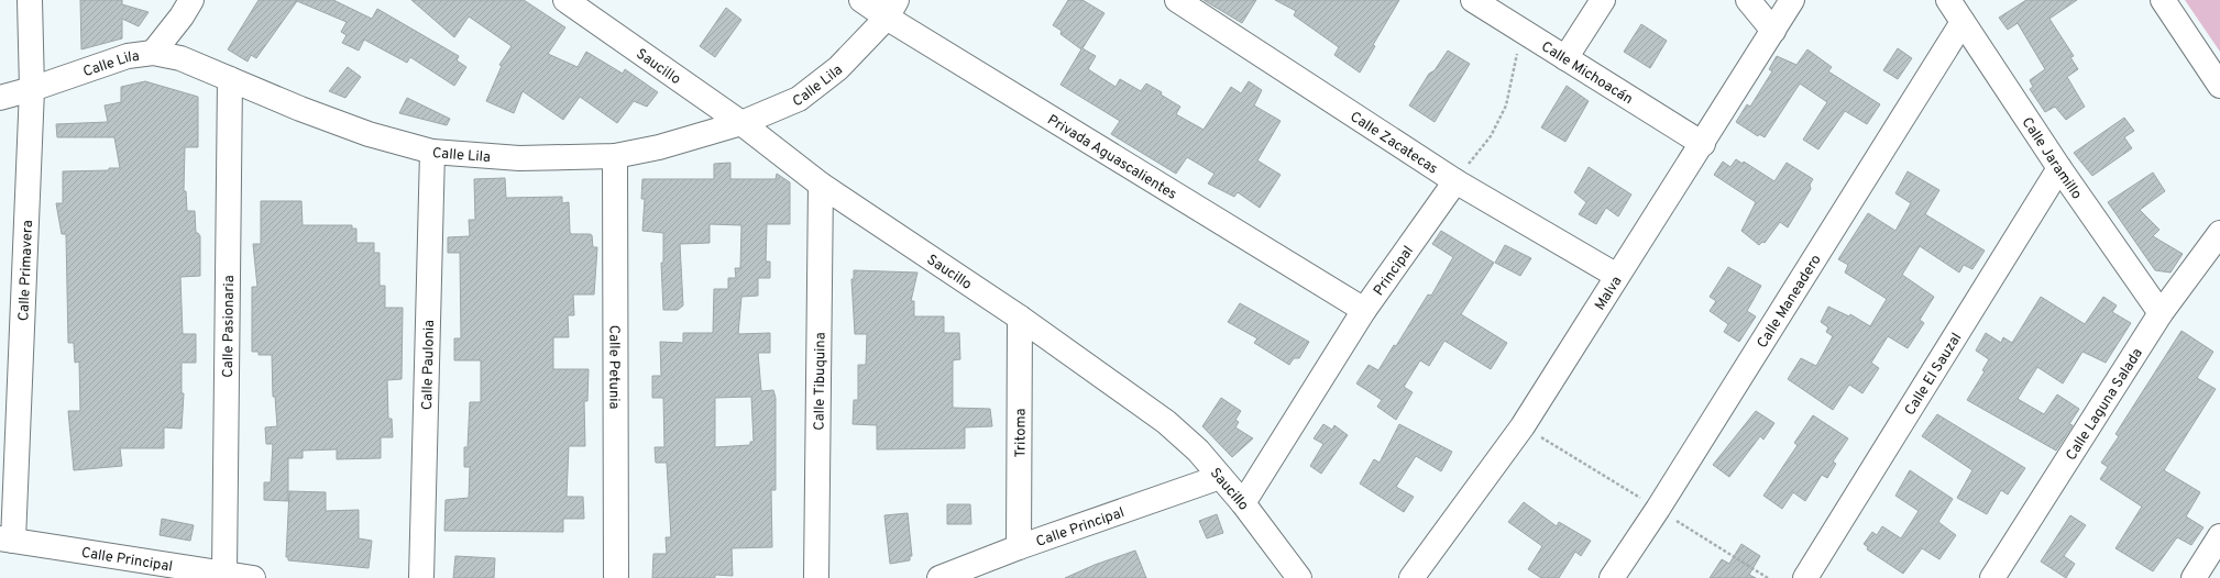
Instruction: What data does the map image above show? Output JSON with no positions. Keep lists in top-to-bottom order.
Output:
{
  "streets": {
    "street": [
      "Calle Lila",
      "Saucillo",
      "Calle Michoacán",
      "Calle Zacatecas",
      "Privada Aguascalientes",
      "Calle Jaramillo",
      "Calle Primavera",
      "Principal",
      "Malva",
      "Calle Maneadero",
      "Calle Pasionaria",
      "Calle Paulonia",
      "Calle Petunia",
      "Calle El Sauzal",
      "Calle Tibuquina",
      "Calle Laguna Salada",
      "Tritoma",
      "Calle Principal"
    ]
  },
  "crossings": [
    ["Calle Lila", "Saucillo"],
    ["Calle Lila", "Privada Aguascalientes"],
    ["Calle Lila", "Calle Primavera"],
    ["Calle Lila", "Calle Pasionaria"],
    ["Calle Lila", "Calle Paulonia"],
    ["Calle Lila", "Calle Petunia"],
    ["Saucillo", "Principal"],
    ["Saucillo", "Calle Tibuquina"],
    ["Saucillo", "Tritoma"],
    ["Saucillo", "Calle Principal"],
    ["Calle Michoacán", "Malva"],
    ["Calle Zacatecas", "Principal"],
    ["Calle Zacatecas", "Malva"],
    ["Privada Aguascalientes", "Principal"],
    ["Calle Jaramillo", "Calle Maneadero"],
    ["Calle Jaramillo", "Calle El Sauzal"],
    ["Calle Jaramillo", "Calle Laguna Salada"],
    ["Calle Primavera", "Calle Principal"],
    ["Calle Pasionaria", "Calle Principal"],
    ["Tritoma", "Calle Principal"]
  ]
}
